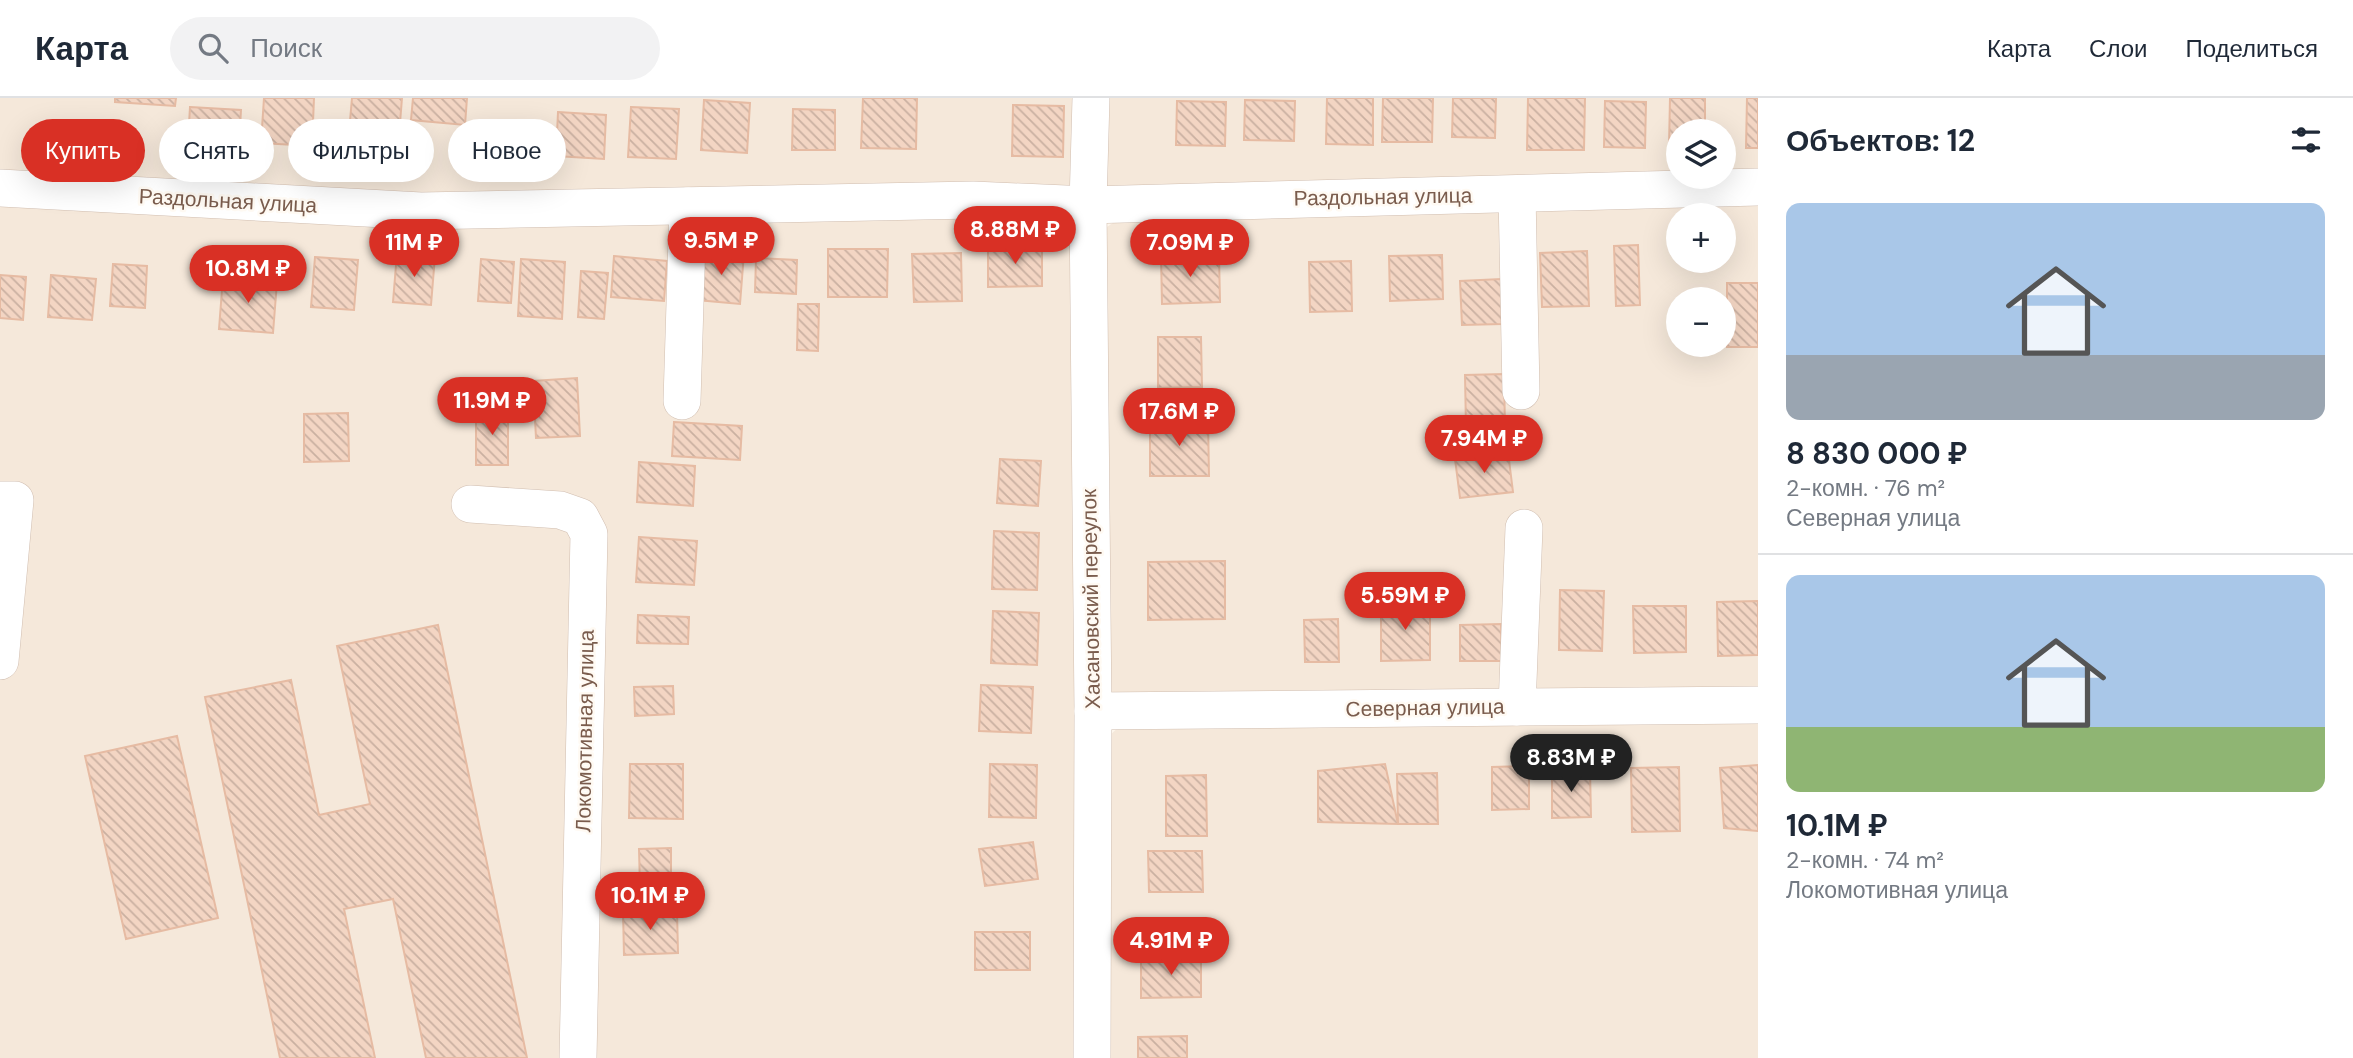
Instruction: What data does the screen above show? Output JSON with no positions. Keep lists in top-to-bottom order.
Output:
{
  "streets": {
    "street": [
      "Раздольная улица",
      "Хасановский переулок",
      "Северная улица",
      "Локомотивная улица"
    ]
  },
  "crossings": [
    ["Раздольная улица", "Хасановский переулок"],
    ["Хасановский переулок", "Северная улица"]
  ],
  "page": {
    "header": "Карта",
    "search": "Поиск",
    "nav": ["Карта", "Слои", "Поделиться"],
    "heading": "Объектов: 12",
    "map_buttons": ["+", "−"],
    "chip": [
      "Купить",
      "Снять",
      "Фильтры",
      "Новое"
    ],
    "list": [
      {
        "name": "8 830 000 ₽",
        "note": "2-комн. · 76 m² · Северная улица"
      },
      {
        "name": "10.1M ₽",
        "note": "2-комн. · 74 m² · Локомотивная улица"
      }
    ],
    "price": [
      "8.88M ₽",
      "9.5M ₽",
      "11M ₽",
      "7.09M ₽",
      "10.8M ₽",
      "11.9M ₽",
      "17.6M ₽",
      "7.94M ₽",
      "5.59M ₽",
      "8.83M ₽",
      "10.1M ₽",
      "4.91M ₽"
    ]
  }
}
